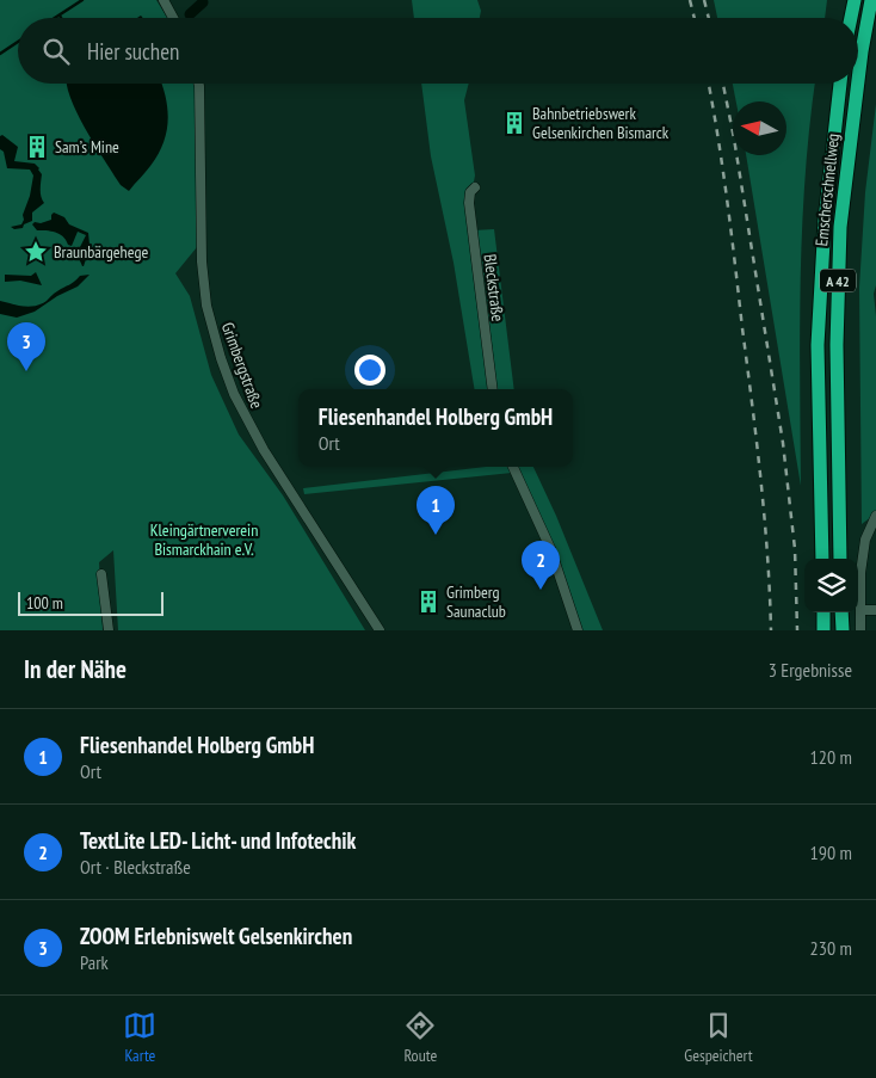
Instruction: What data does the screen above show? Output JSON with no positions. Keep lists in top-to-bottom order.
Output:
{
  "streets": {
    "highway": ["Emscherschnellweg", "A 42"],
    "street": ["Bleckstraße", "Grimbergstraße"]
  },
  "parks": ["Kleingärtnerverein Bismarckhain e.V."],
  "places": {
    "building": ["Bahnbetriebswerk Gelsenkirchen Bismarck", "Sam’s Mine", "Grimberg Saunaclub"],
    "place": ["Braunbärgehege"]
  },
  "scale_bar": "100 m",
  "north": "left",
  "page": {
    "search": "Hier suchen",
    "pins": ["3", "1", "2"],
    "popup": ["Fliesenhandel Holberg GmbH", "Ort"],
    "scale": "100 m",
    "heading": ["In der Nähe", "3 Ergebnisse"],
    "list": [
      {
        "mark": "1",
        "name": "Fliesenhandel Holberg GmbH",
        "note": "Ort",
        "value": "120 m"
      },
      {
        "mark": "2",
        "name": "TextLite LED- Licht- und Infotechik",
        "note": "Ort · Bleckstraße",
        "value": "190 m"
      },
      {
        "mark": "3",
        "name": "ZOOM Erlebniswelt Gelsenkirchen",
        "note": "Park",
        "value": "230 m"
      }
    ],
    "nav": ["Karte", "Route", "Gespeichert"]
  }
}
